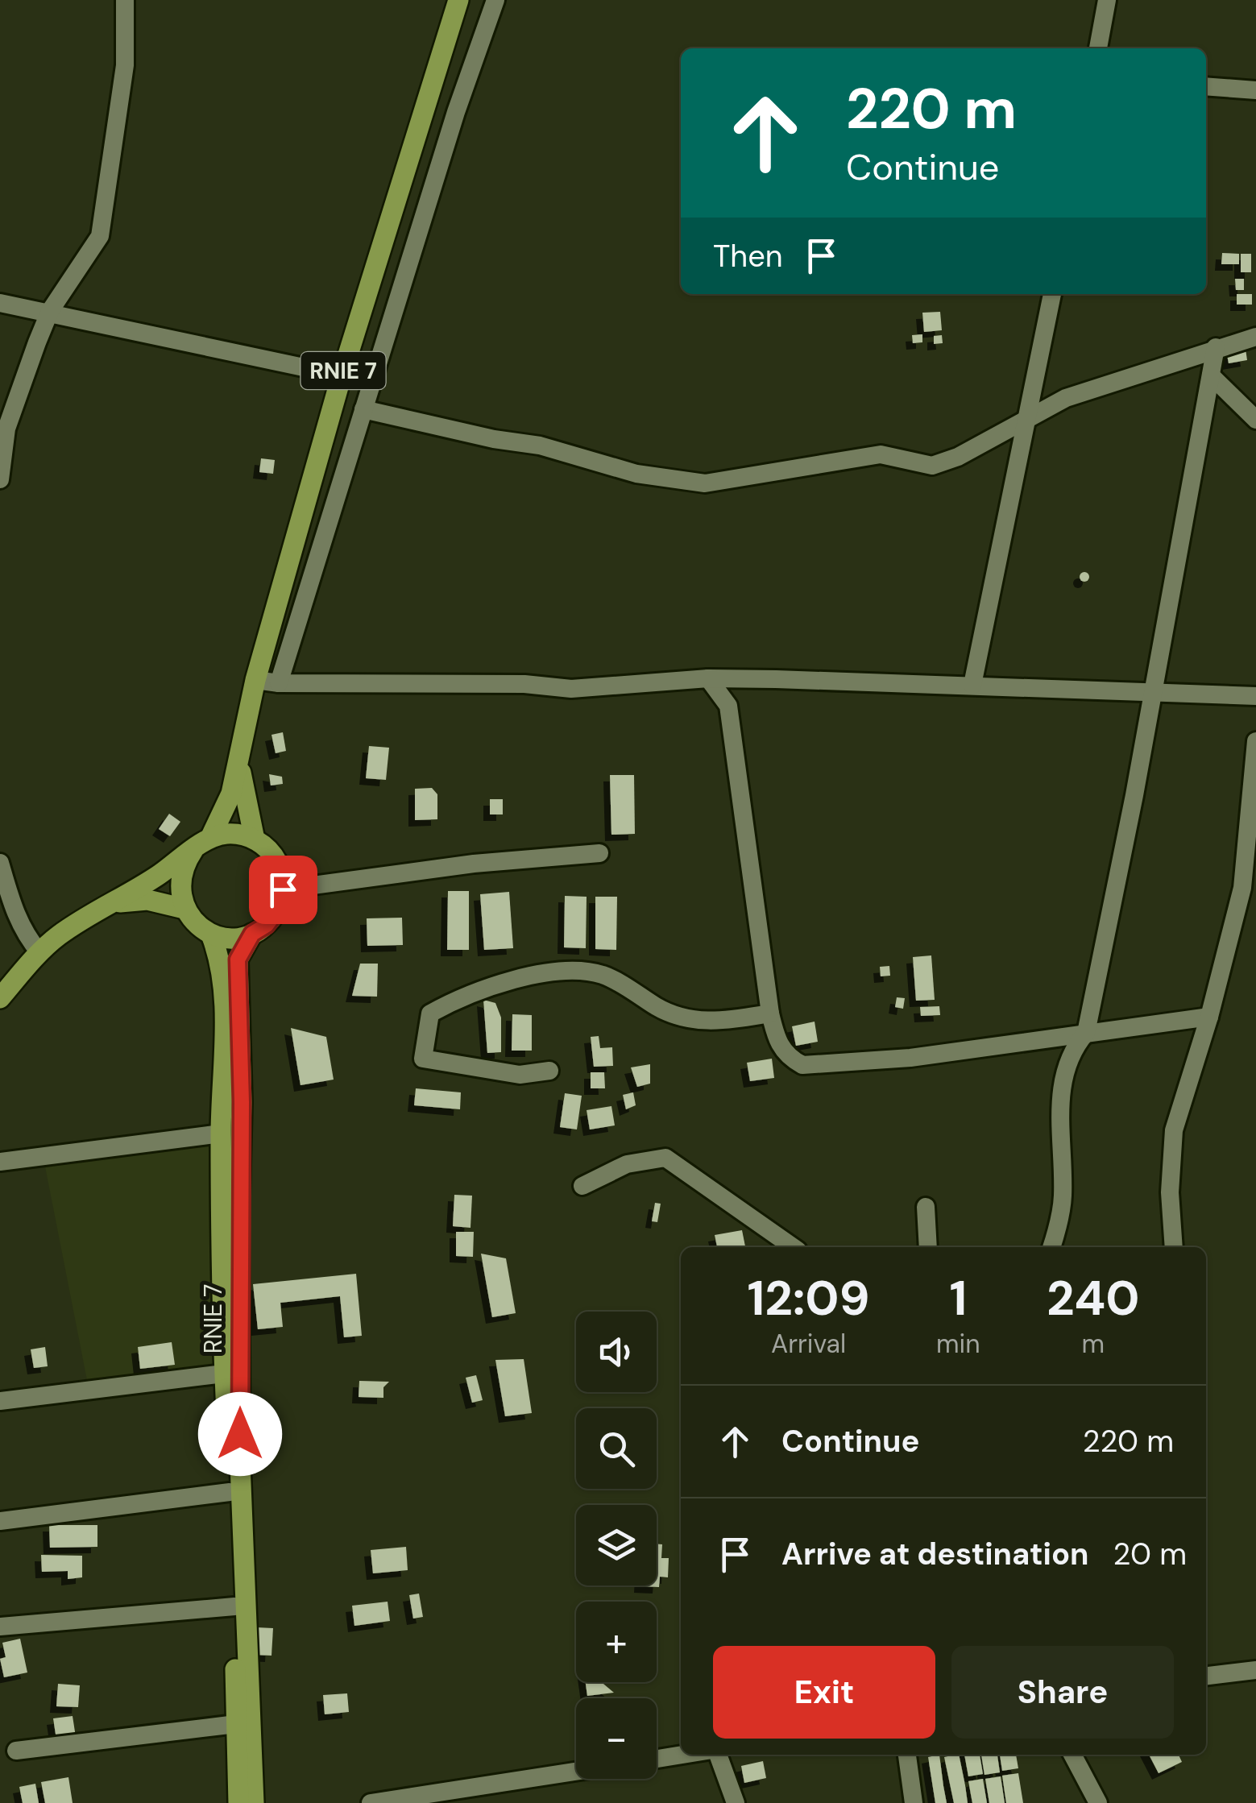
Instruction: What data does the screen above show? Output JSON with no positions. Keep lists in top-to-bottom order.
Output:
{
  "streets": {
    "main road": ["RNIE 7"]
  },
  "page": {
    "turn": ["220 m", "Continue"],
    "then": "Then",
    "eta": [
      "12:09",
      "Arrival",
      "1",
      "min",
      "240",
      "m"
    ],
    "map_buttons": ["+", "−"],
    "list": [
      {
        "name": "Continue",
        "value": "220 m"
      },
      {
        "name": "Arrive at destination",
        "value": "20 m"
      }
    ],
    "buttons": ["Exit", "Share"]
  }
}
